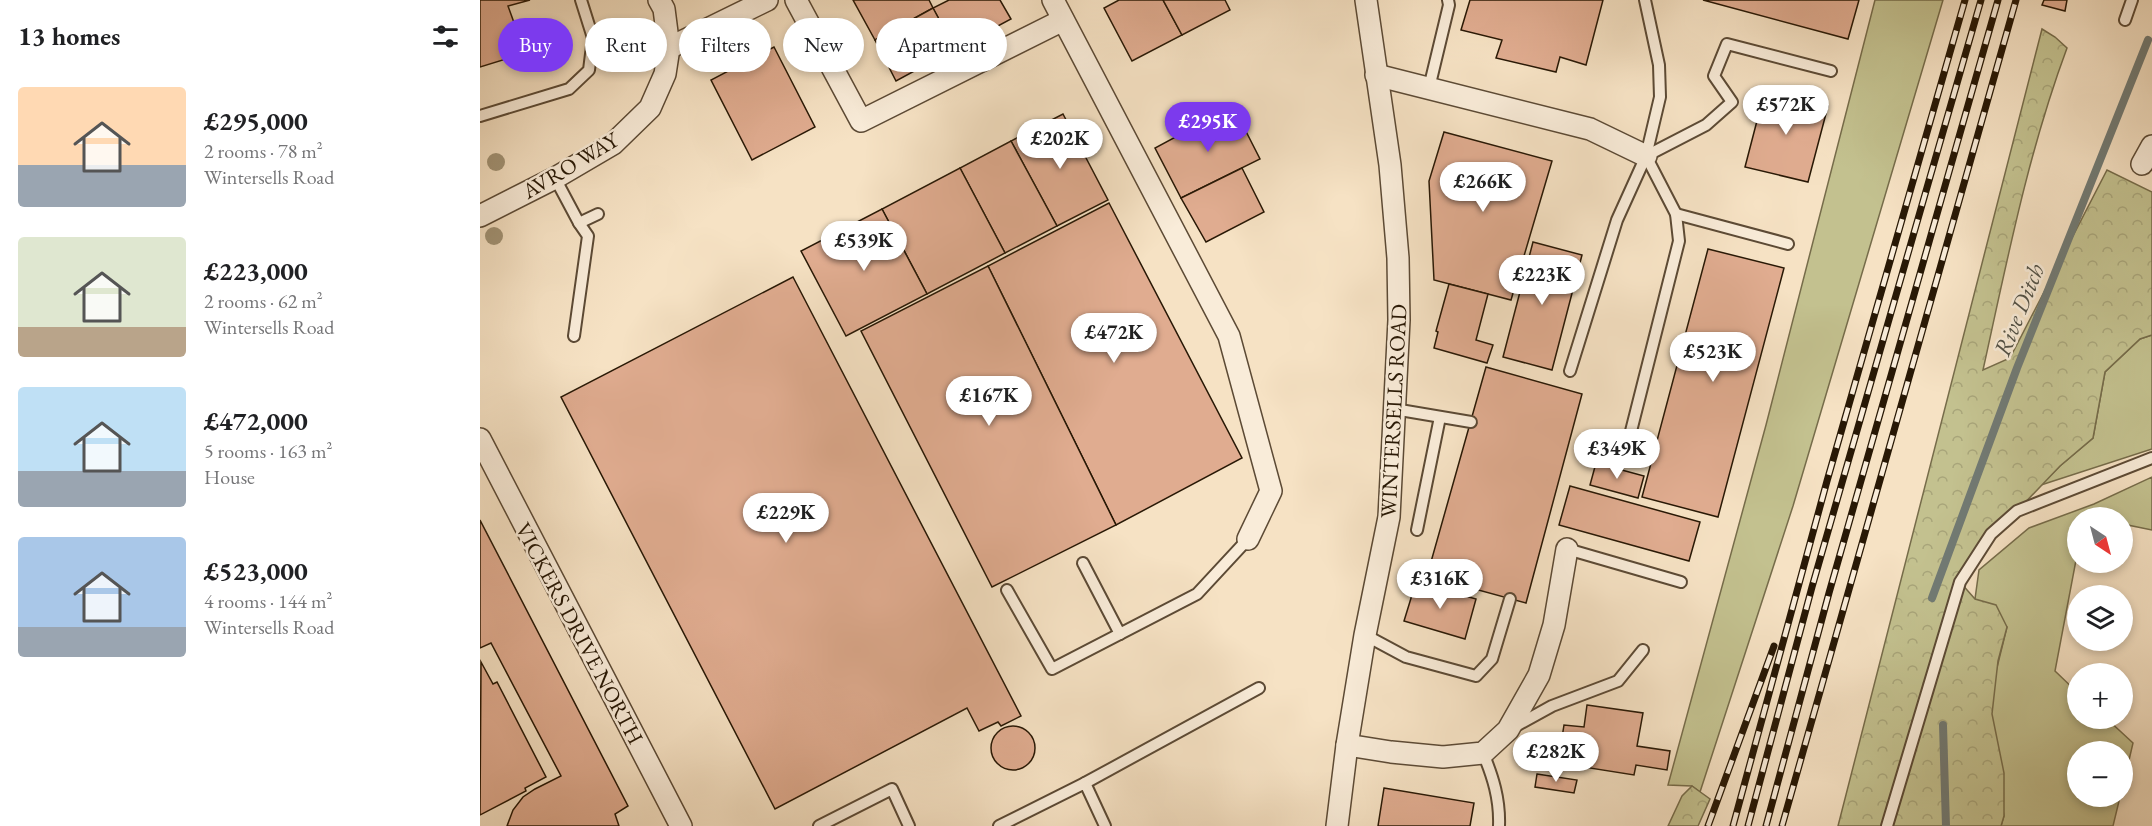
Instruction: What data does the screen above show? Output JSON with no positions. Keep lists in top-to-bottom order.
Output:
{
  "streets": {
    "street": ["AVRO WAY", "WINTERSELLS ROAD", "VICKERS DRIVE NORTH"]
  },
  "water": ["Rive Ditch"],
  "north": "bottom right",
  "page": {
    "heading": "13 homes",
    "chip": [
      "Buy",
      "Rent",
      "Filters",
      "New",
      "Apartment"
    ],
    "list": [
      {
        "name": "£295,000",
        "note": "2 rooms · 78 m² · Wintersells Road"
      },
      {
        "name": "£223,000",
        "note": "2 rooms · 62 m² · Wintersells Road"
      },
      {
        "name": "£472,000",
        "note": "5 rooms · 163 m² · House"
      },
      {
        "name": "£523,000",
        "note": "4 rooms · 144 m² · Wintersells Road"
      }
    ],
    "price": [
      "£572K",
      "£295K",
      "£202K",
      "£266K",
      "£539K",
      "£223K",
      "£472K",
      "£523K",
      "£167K",
      "£349K",
      "£229K",
      "£316K",
      "£282K"
    ],
    "map_buttons": ["+", "−"]
  }
}
